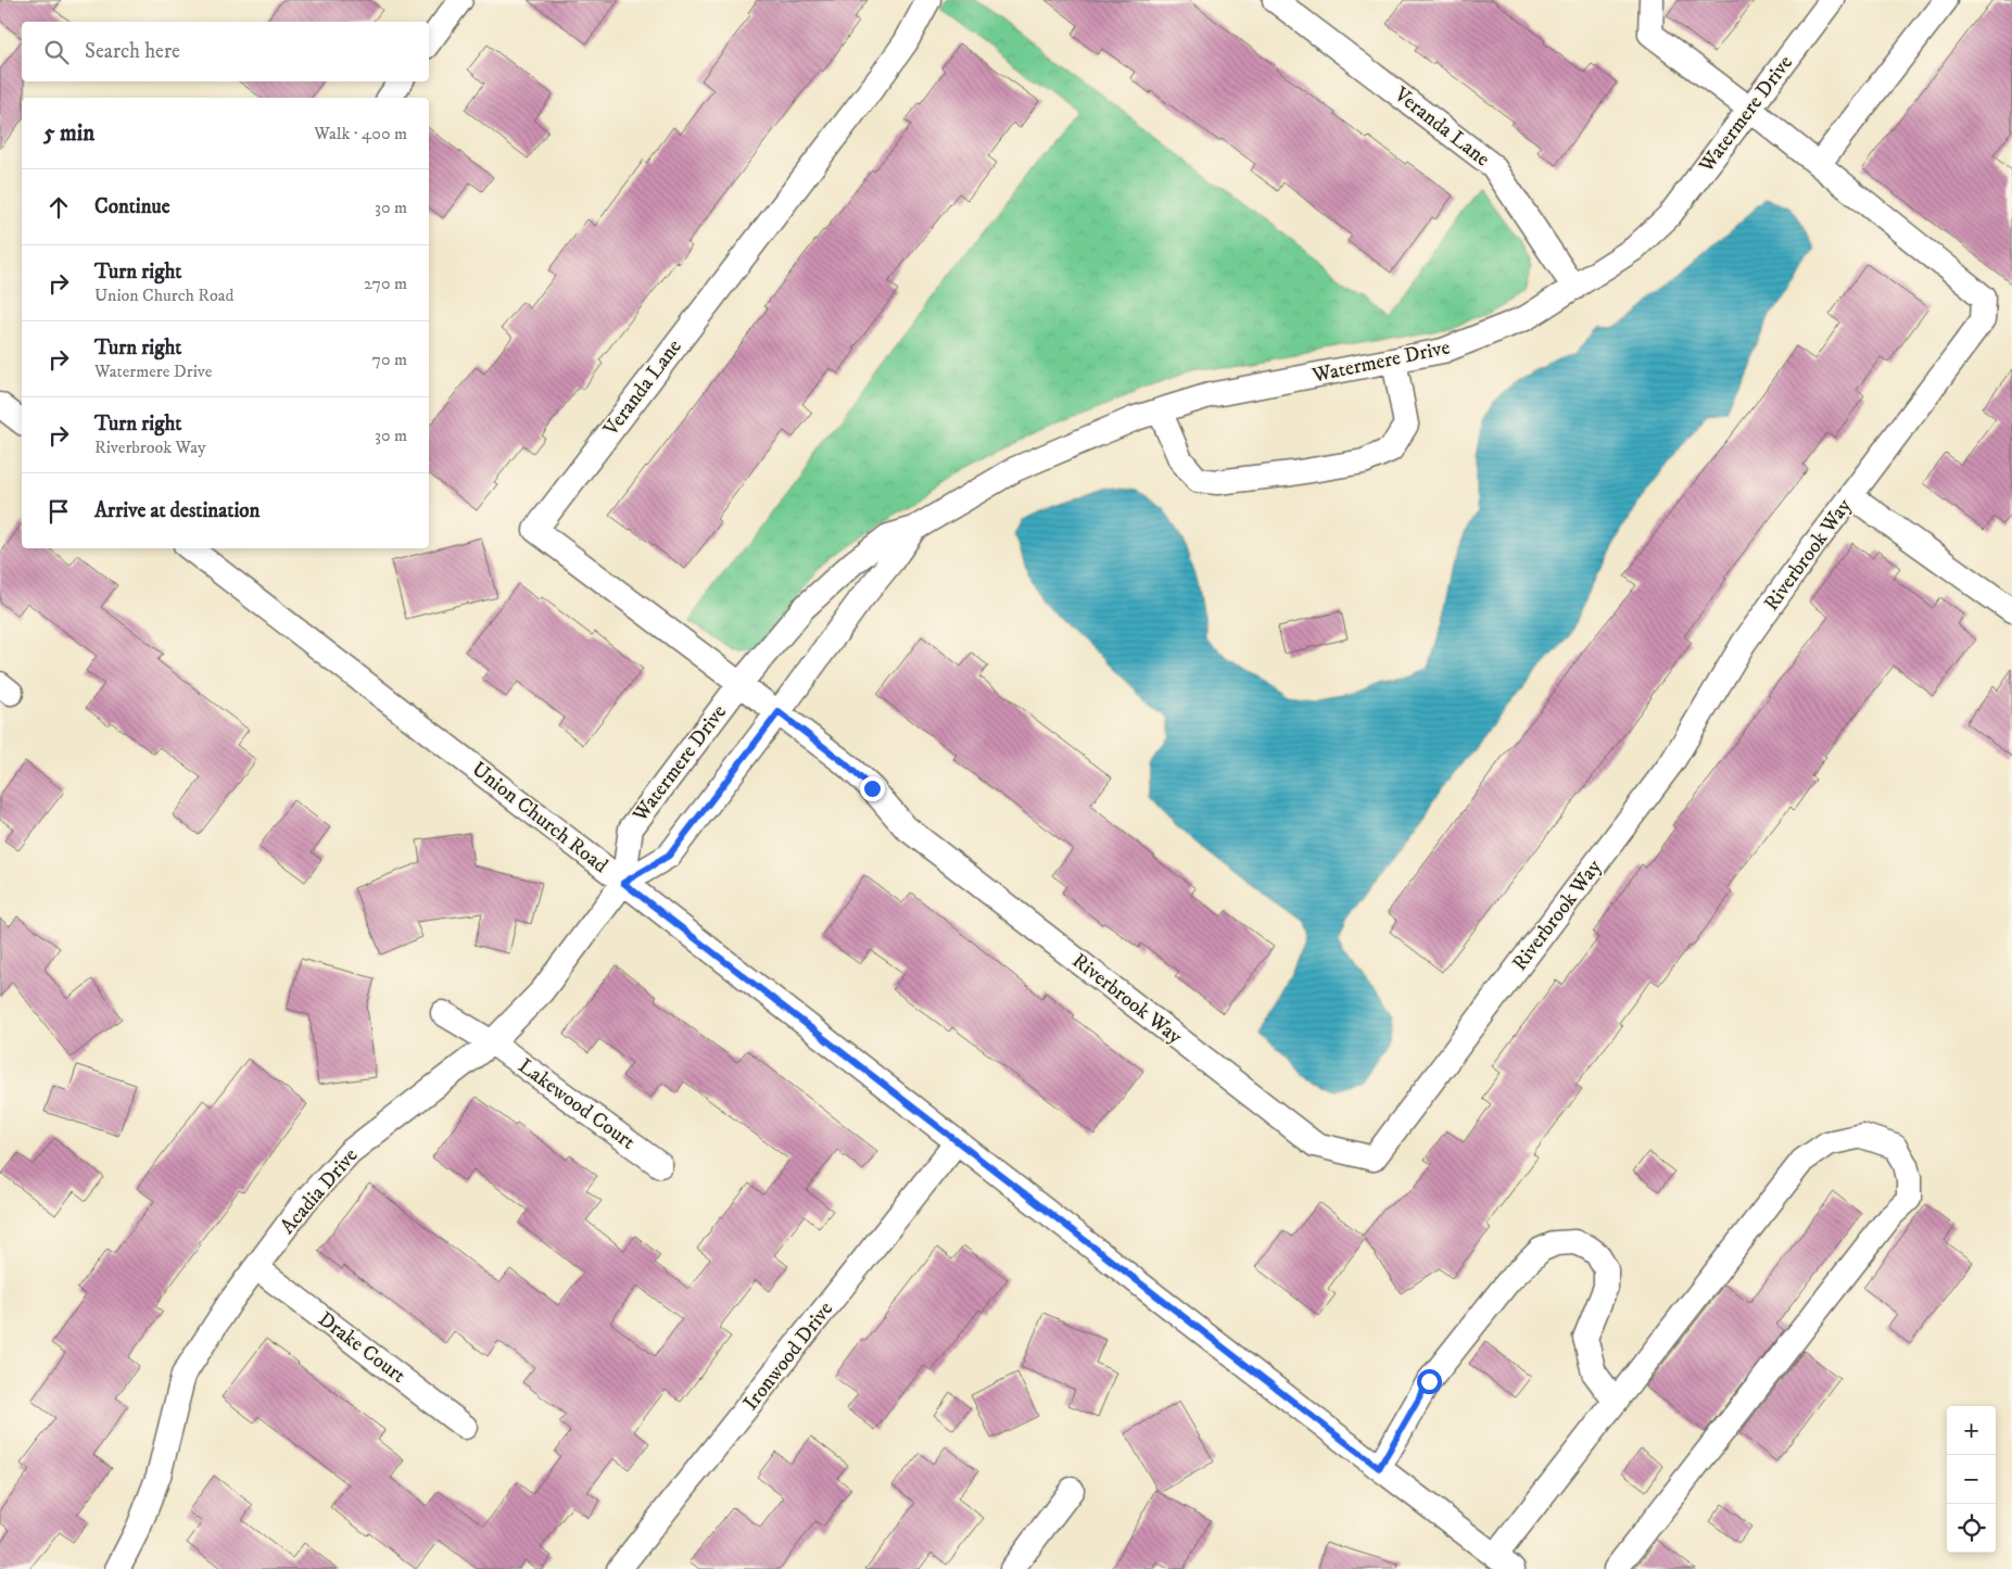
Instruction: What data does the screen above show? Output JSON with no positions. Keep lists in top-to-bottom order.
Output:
{
  "streets": {
    "street": [
      "Watermere Drive",
      "Veranda Lane",
      "Riverbrook Way",
      "Union Church Road",
      "Lakewood Court",
      "Acadia Drive",
      "Drake Court",
      "Ironwood Drive"
    ]
  },
  "crossings": [
    ["Watermere Drive", "Veranda Lane"],
    ["Watermere Drive", "Riverbrook Way"],
    ["Watermere Drive", "Union Church Road"],
    ["Watermere Drive", "Acadia Drive"],
    ["Veranda Lane", "Riverbrook Way"],
    ["Union Church Road", "Acadia Drive"],
    ["Union Church Road", "Ironwood Drive"],
    ["Lakewood Court", "Acadia Drive"],
    ["Acadia Drive", "Drake Court"]
  ],
  "page": {
    "search": "Search here",
    "heading": ["5 min", "Walk · 400 m"],
    "list": [
      ["Continue", "30 m"],
      ["Turn right", "Union Church Road", "270 m"],
      ["Turn right", "Watermere Drive", "70 m"],
      ["Turn right", "Riverbrook Way", "30 m"],
      "Arrive at destination"
    ],
    "map_buttons": ["+", "−"]
  }
}
